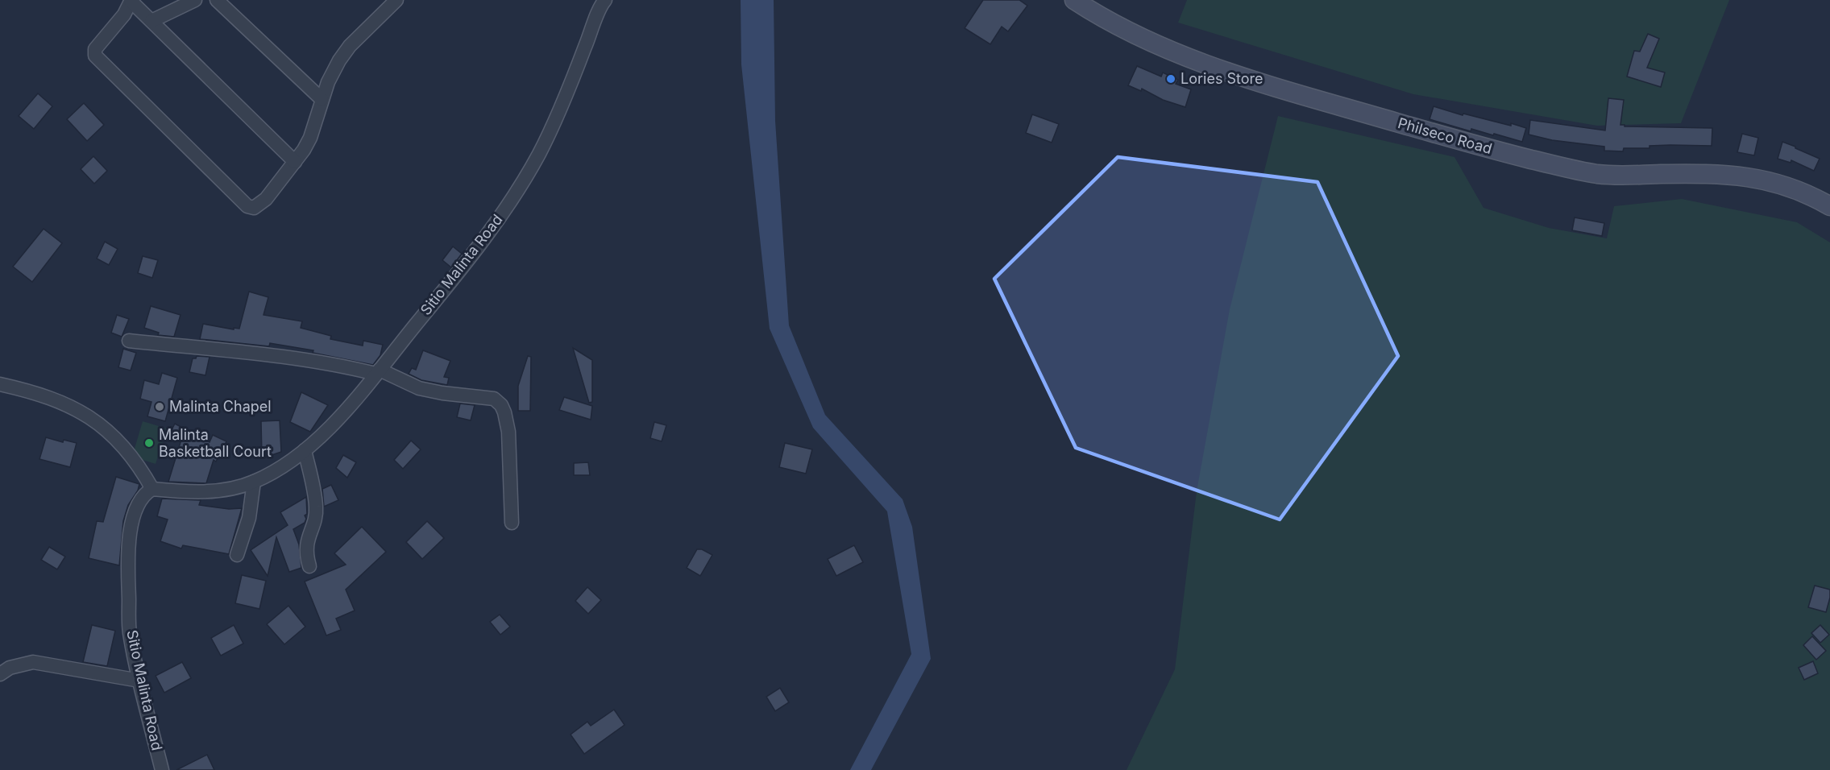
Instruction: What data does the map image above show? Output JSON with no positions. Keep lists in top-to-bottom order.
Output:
{
  "streets": {
    "street": ["Philseco Road", "Sitio Malinta Road"]
  },
  "places": ["Lories Store", "Malinta Chapel", "Malinta Basketball Court"]
}
